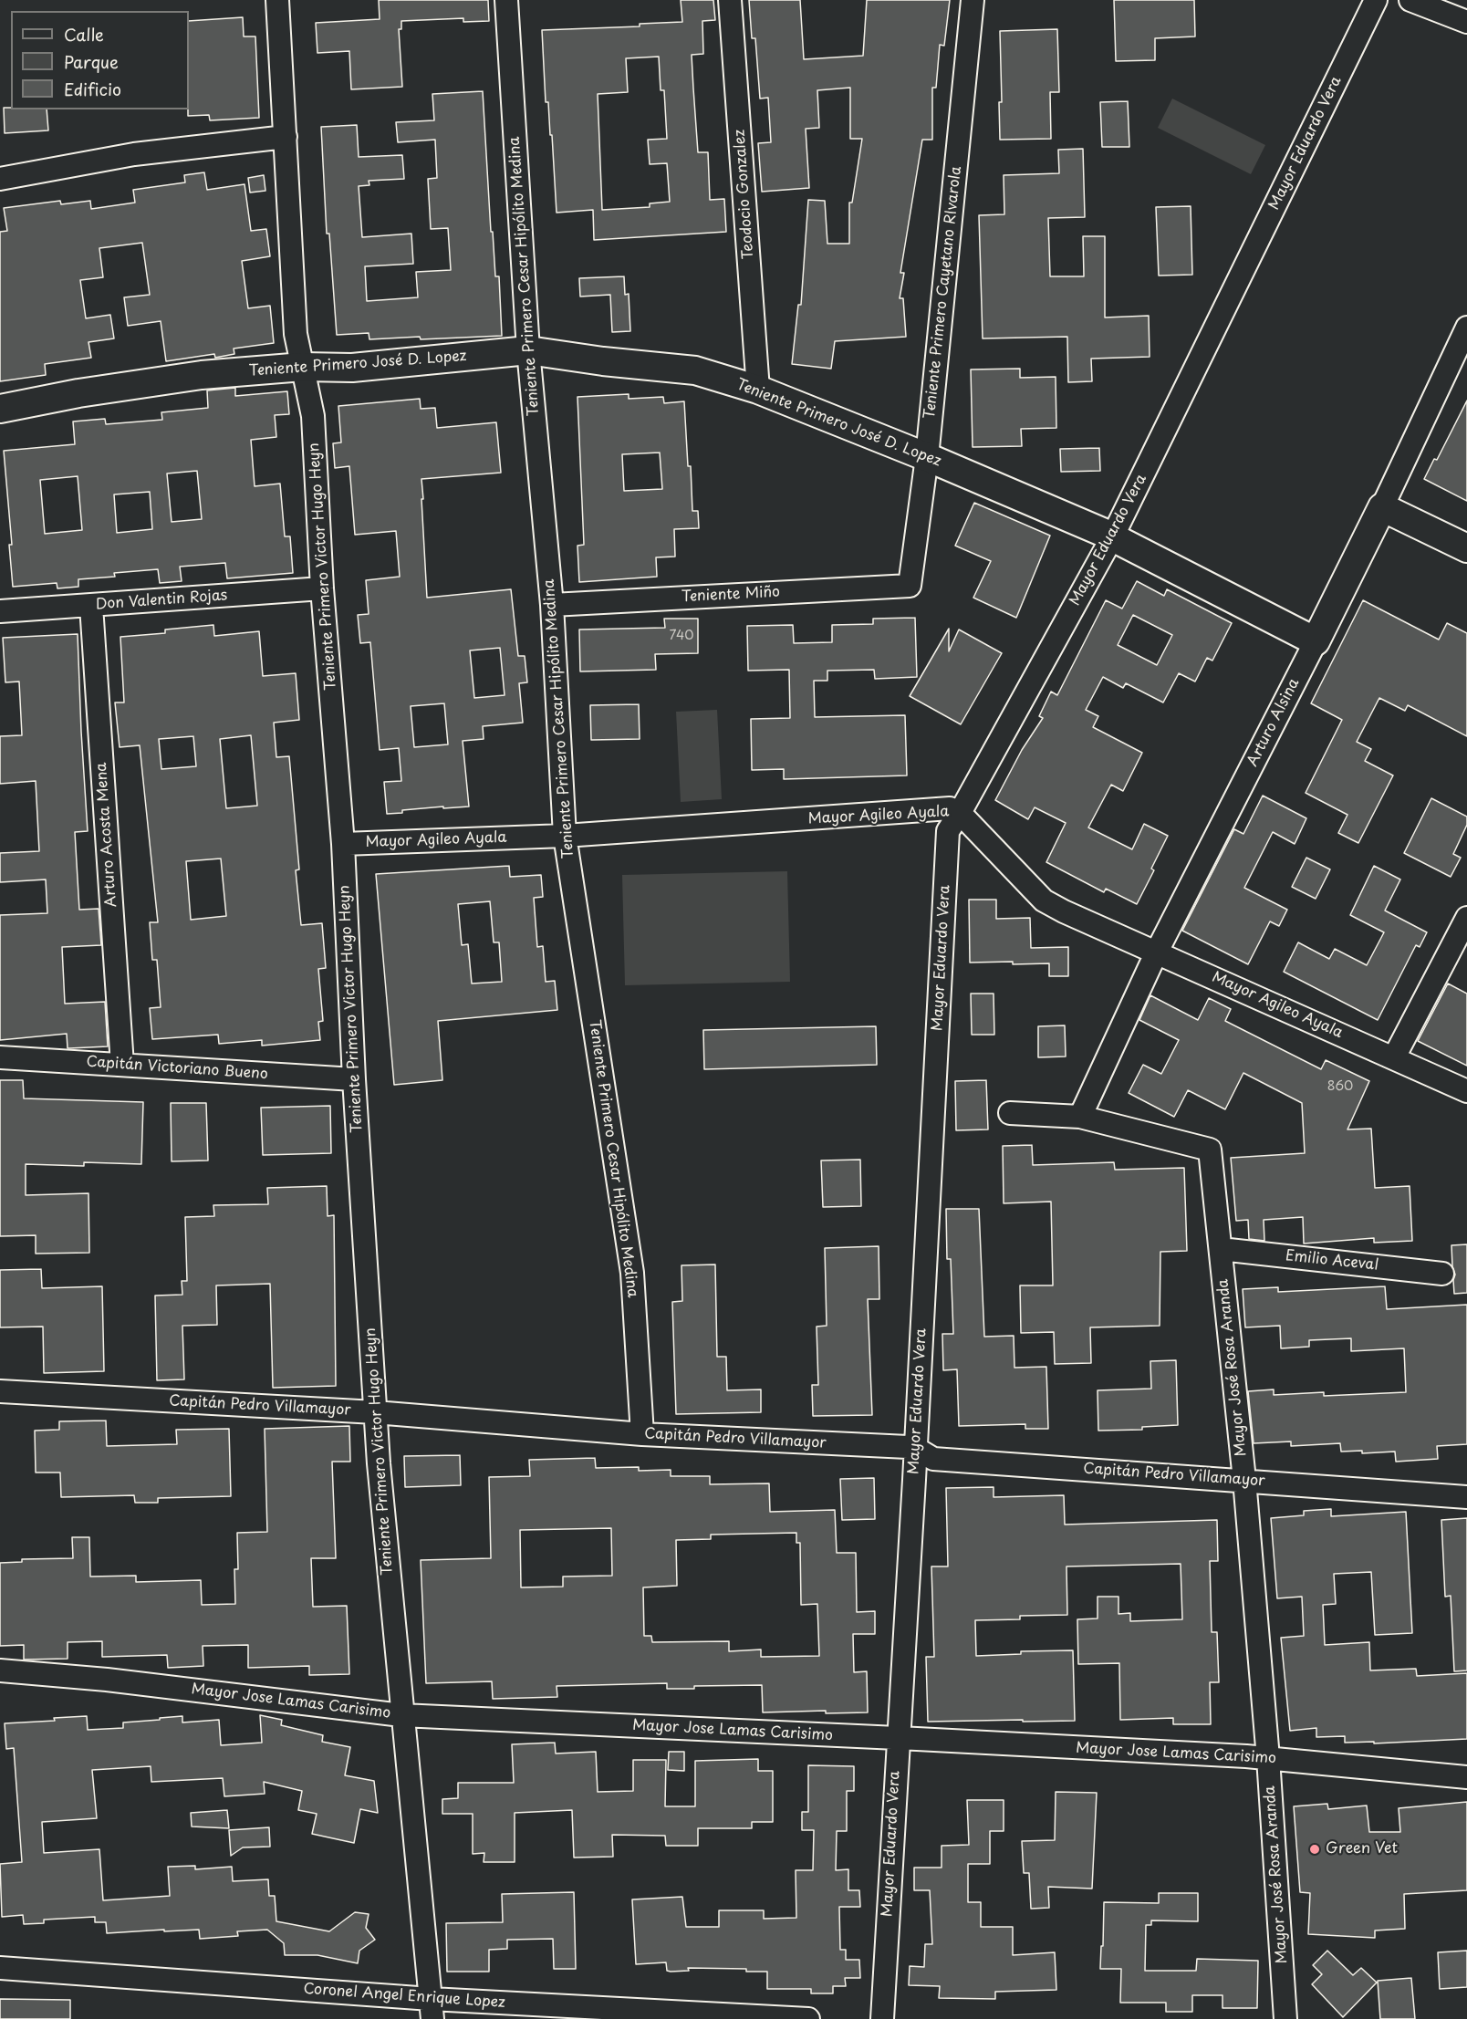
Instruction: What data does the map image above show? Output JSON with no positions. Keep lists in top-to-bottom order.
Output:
{
  "streets": {
    "street": [
      "Mayor Eduardo Vera",
      "Teodocio Gonzalez",
      "Teniente Primero Cesar Hipólito Medina",
      "Teniente Primero Cayetano RIvarola",
      "Teniente Primero José D. Lopez",
      "Teniente Primero Victor Hugo Heyn",
      "Teniente Miño",
      "Don Valentin Rojas",
      "Arturo Alsina",
      "Mayor Agileo Ayala",
      "Arturo Acosta Mena",
      "Capitán Victoriano Bueno",
      "Emilio Aceval",
      "Mayor José Rosa Aranda",
      "Capitán Pedro Villamayor",
      "Mayor Jose Lamas Carisimo",
      "Coronel Angel Enrique Lopez"
    ]
  },
  "crossings": [
    ["Mayor Eduardo Vera", "Teniente Primero José D. Lopez"],
    ["Mayor Eduardo Vera", "Mayor Agileo Ayala"],
    ["Mayor Eduardo Vera", "Capitán Pedro Villamayor"],
    ["Mayor Eduardo Vera", "Mayor Jose Lamas Carisimo"],
    ["Teodocio Gonzalez", "Teniente Primero José D. Lopez"],
    ["Teniente Primero Cesar Hipólito Medina", "Teniente Primero José D. Lopez"],
    ["Teniente Primero Cesar Hipólito Medina", "Teniente Miño"],
    ["Teniente Primero Cesar Hipólito Medina", "Mayor Agileo Ayala"],
    ["Teniente Primero Cesar Hipólito Medina", "Capitán Pedro Villamayor"],
    ["Teniente Primero Cayetano RIvarola", "Teniente Primero José D. Lopez"],
    ["Teniente Primero Cayetano RIvarola", "Teniente Miño"],
    ["Teniente Primero José D. Lopez", "Teniente Primero Victor Hugo Heyn"],
    ["Teniente Primero José D. Lopez", "Arturo Alsina"],
    ["Teniente Primero Victor Hugo Heyn", "Don Valentin Rojas"],
    ["Teniente Primero Victor Hugo Heyn", "Mayor Agileo Ayala"],
    ["Teniente Primero Victor Hugo Heyn", "Capitán Victoriano Bueno"],
    ["Teniente Primero Victor Hugo Heyn", "Capitán Pedro Villamayor"],
    ["Teniente Primero Victor Hugo Heyn", "Mayor Jose Lamas Carisimo"],
    ["Teniente Primero Victor Hugo Heyn", "Coronel Angel Enrique Lopez"],
    ["Don Valentin Rojas", "Arturo Acosta Mena"],
    ["Arturo Alsina", "Mayor Agileo Ayala"],
    ["Arturo Alsina", "Mayor José Rosa Aranda"],
    ["Arturo Acosta Mena", "Capitán Victoriano Bueno"],
    ["Emilio Aceval", "Mayor José Rosa Aranda"],
    ["Mayor José Rosa Aranda", "Capitán Pedro Villamayor"],
    ["Mayor José Rosa Aranda", "Mayor Jose Lamas Carisimo"]
  ],
  "places": ["Green Vet"],
  "house_numbers": ["740", "860"],
  "legend": ["Calle", "Parque", "Edificio"]
}
